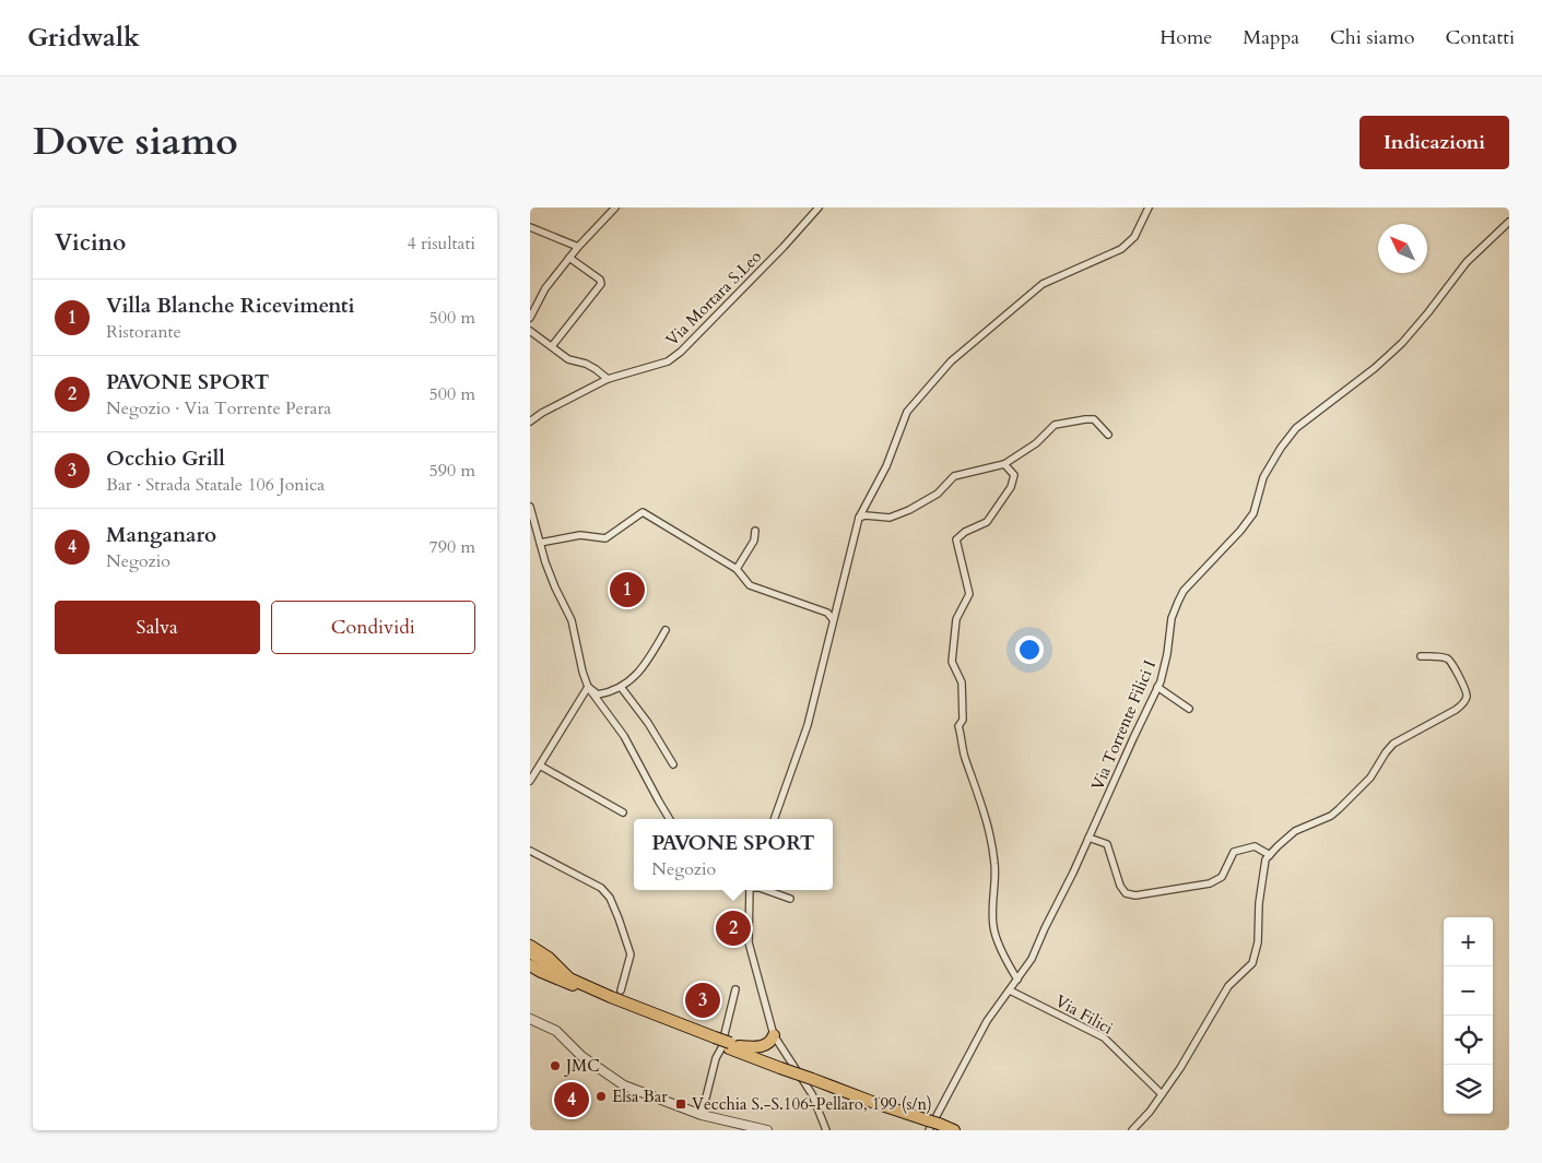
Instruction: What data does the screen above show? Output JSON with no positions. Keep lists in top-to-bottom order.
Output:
{
  "streets": {
    "street": ["Via Mortara S.Leo", "Via Torrente Filici I", "Via Filici"]
  },
  "crossings": [
    ["Via Torrente Filici I", "Via Filici"]
  ],
  "places": {
    "other": ["JMC", "Elsa Bar"],
    "transit": ["Vecchia S.-S.106-Pellaro, 199 (s/n)"]
  },
  "north": "top left",
  "page": {
    "header": "Gridwalk",
    "nav": [
      "Home",
      "Mappa",
      "Chi siamo",
      "Contatti"
    ],
    "title": "Dove siamo",
    "buttons": [
      "Indicazioni",
      ["Salva", "Condividi"]
    ],
    "heading": ["Vicino", "4 risultati"],
    "list": [
      {
        "mark": "1",
        "name": "Villa Blanche Ricevimenti",
        "note": "Ristorante",
        "value": "500 m"
      },
      {
        "mark": "2",
        "name": "PAVONE SPORT",
        "note": "Negozio · Via Torrente Perara",
        "value": "500 m"
      },
      {
        "mark": "3",
        "name": "Occhio Grill",
        "note": "Bar · Strada Statale 106 Jonica",
        "value": "590 m"
      },
      {
        "mark": "4",
        "name": "Manganaro",
        "note": "Negozio",
        "value": "790 m"
      }
    ],
    "pins": [
      "1",
      "2",
      "3",
      "4"
    ],
    "popup": ["PAVONE SPORT", "Negozio"],
    "map_buttons": ["+", "−"]
  }
}
